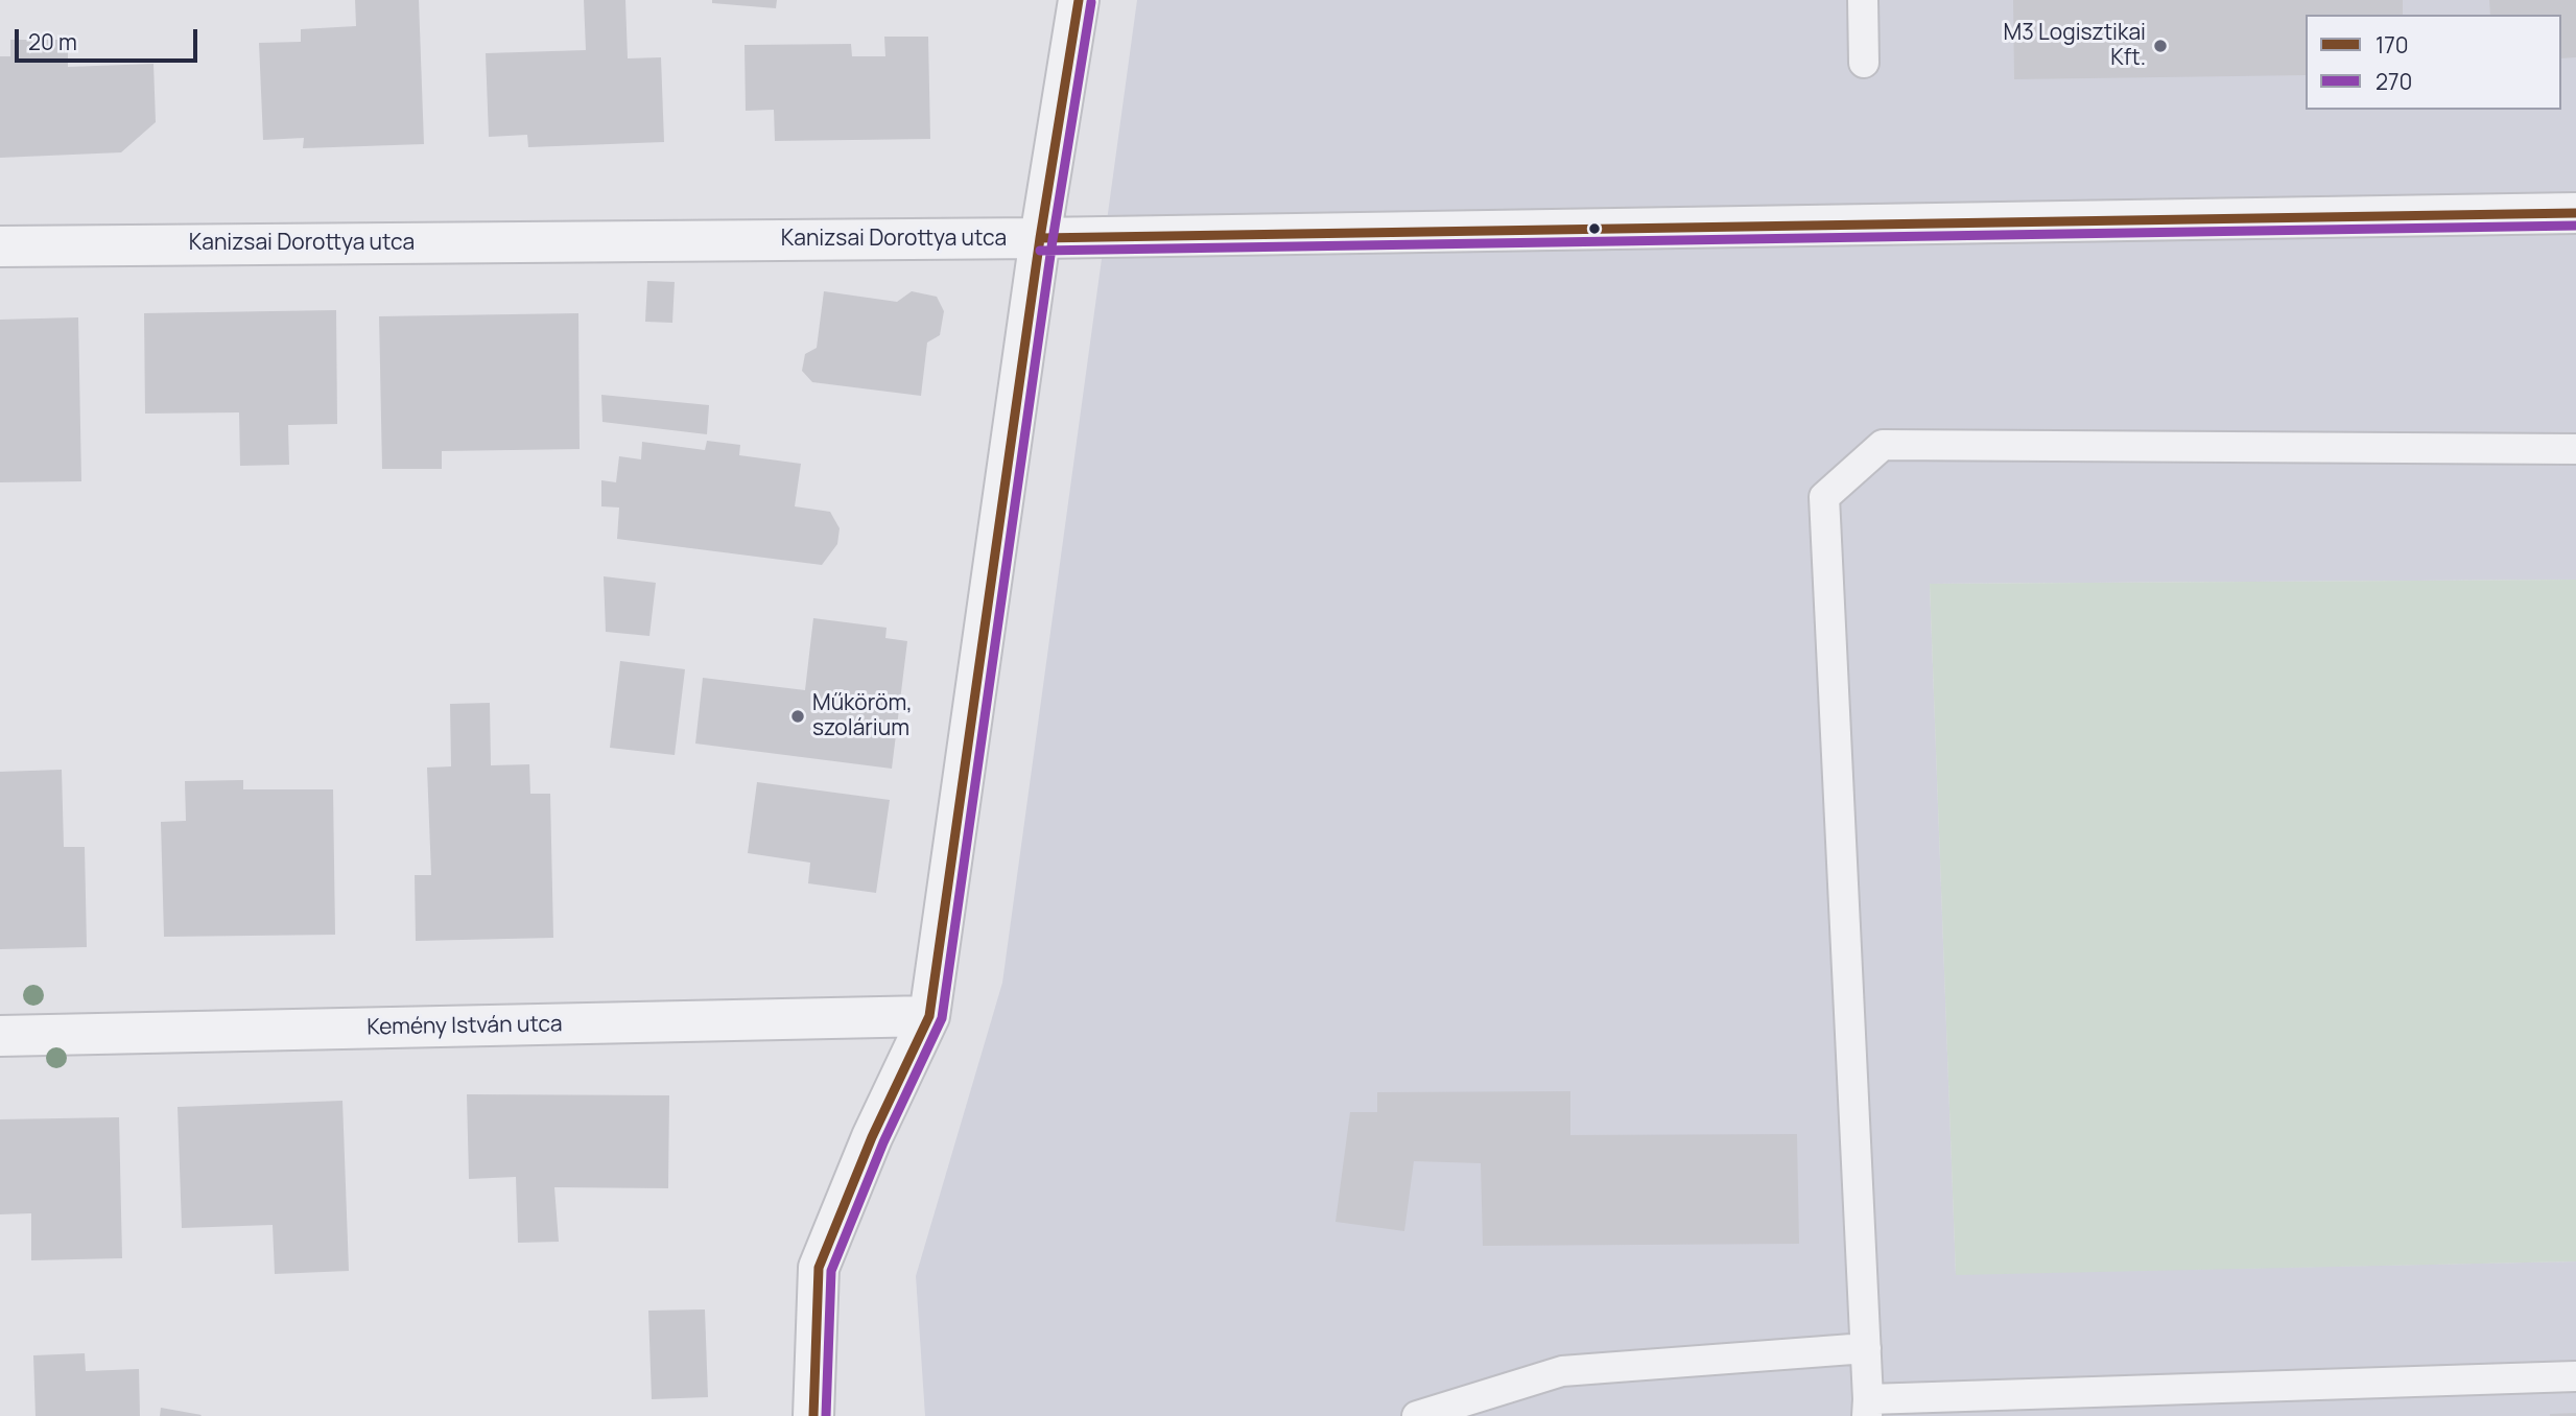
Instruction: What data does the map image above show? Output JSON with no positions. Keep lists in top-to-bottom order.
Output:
{
  "streets": {
    "street": ["Kanizsai Dorottya utca", "Kemény István utca"]
  },
  "places": ["M3 Logisztikai Kft.", "Műköröm, szolárium"],
  "lines": ["transit line 170", "transit line 270"],
  "legend": ["170", "270"],
  "scale_bar": "20 m"
}
